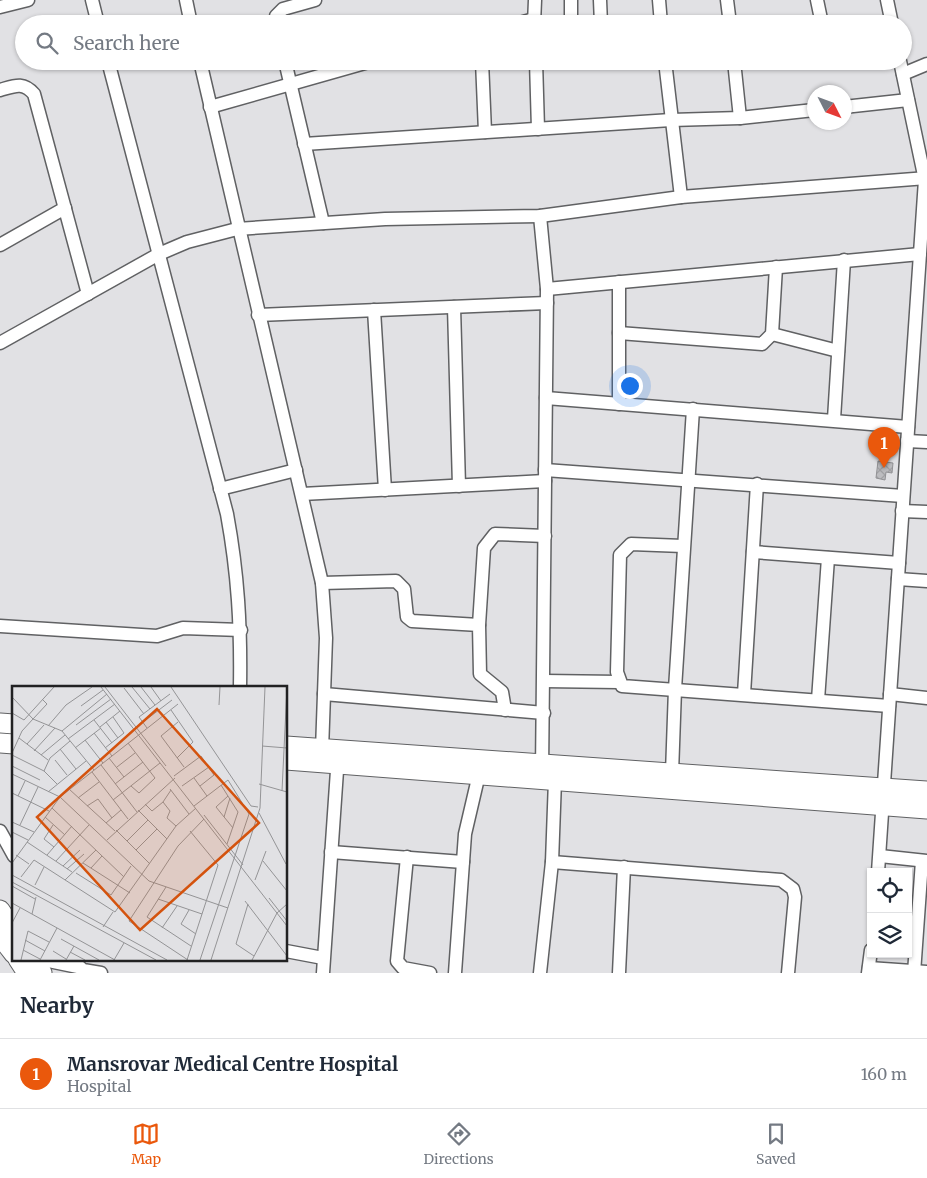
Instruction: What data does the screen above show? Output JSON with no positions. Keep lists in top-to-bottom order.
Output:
{
  "north": "bottom right",
  "page": {
    "search": "Search here",
    "pins": "1",
    "heading": "Nearby",
    "list": [
      {
        "mark": "1",
        "name": "Mansrovar Medical Centre Hospital",
        "note": "Hospital",
        "value": "160 m"
      }
    ],
    "nav": ["Map", "Directions", "Saved"]
  }
}
